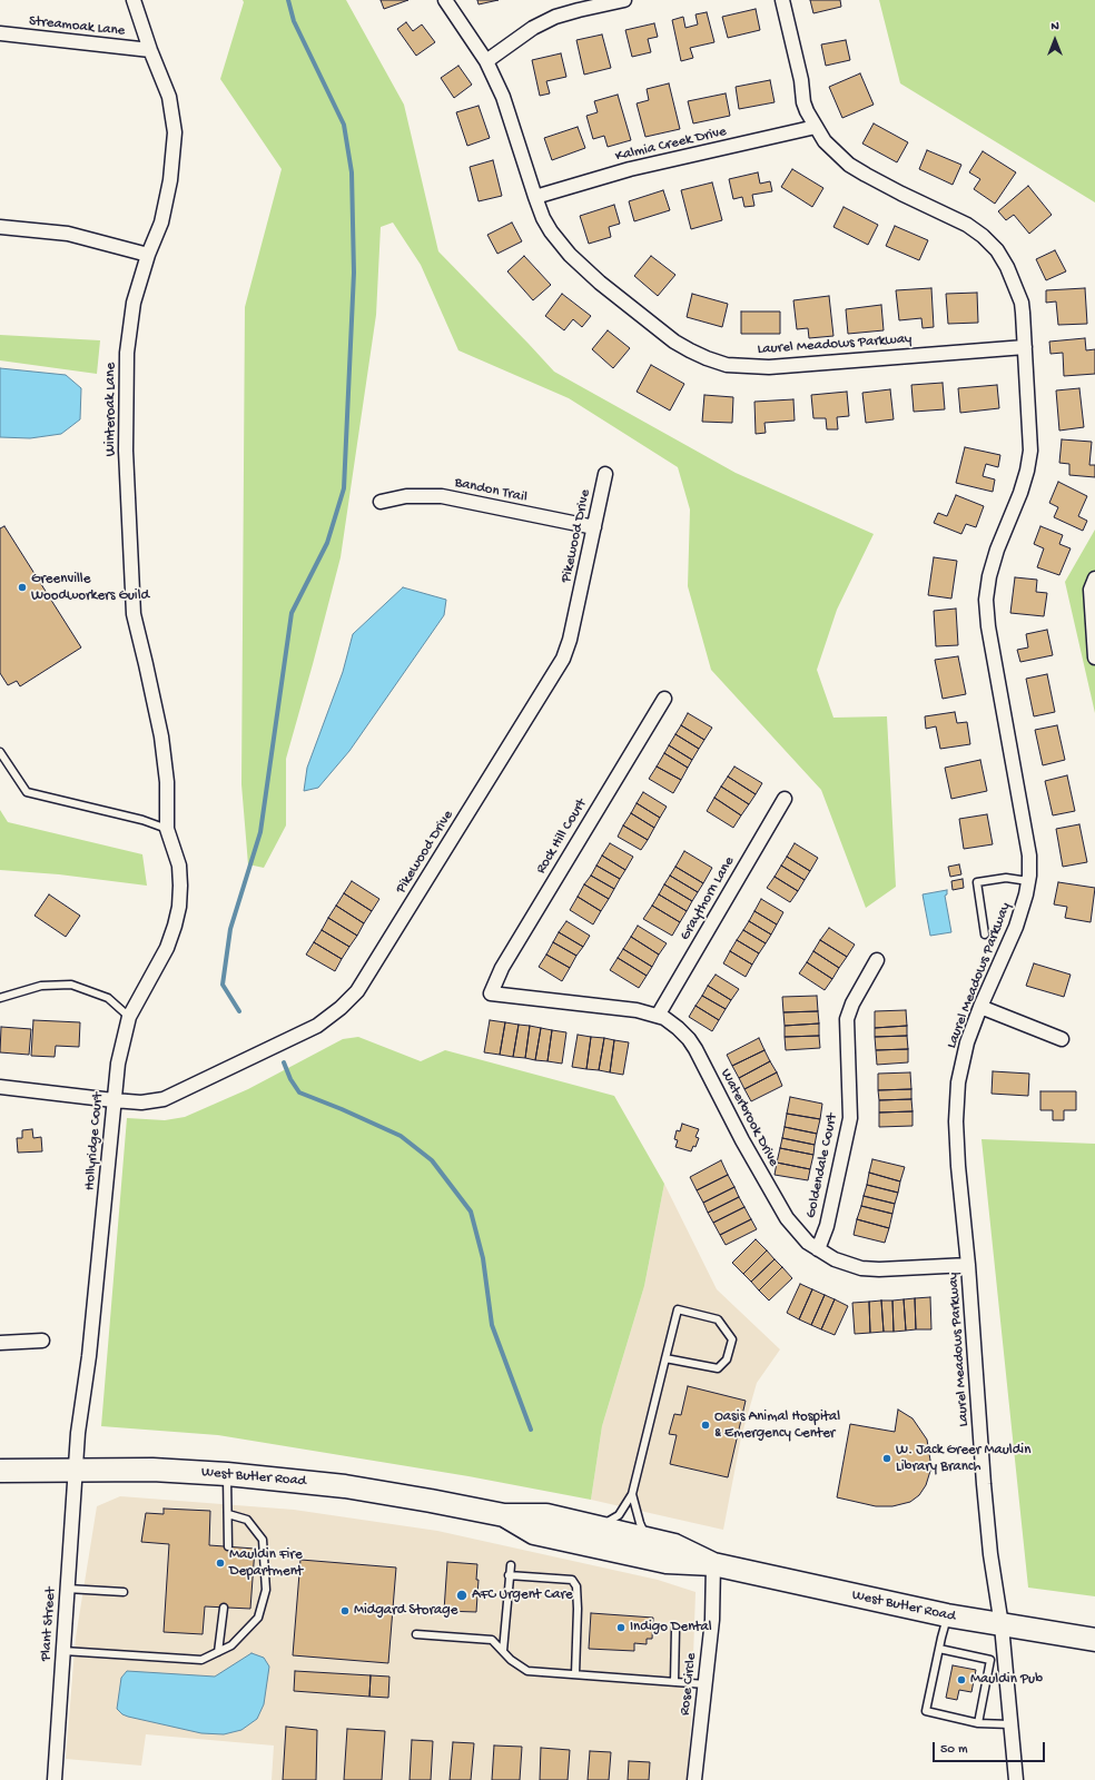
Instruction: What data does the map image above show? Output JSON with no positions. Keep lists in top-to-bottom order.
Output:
{
  "streets": {
    "main road": ["West Butler Road"],
    "street": [
      "Streamoak Lane",
      "Kalmia Creek Drive",
      "Laurel Meadows Parkway",
      "Winteroak Lane",
      "Bandon Trail",
      "Pikewood Drive",
      "Rock Hill Court",
      "Graythorn Lane",
      "Waterbrook Drive",
      "Hollyridge Court",
      "Goldendale Court",
      "Plant Street",
      "Rose Circle"
    ]
  },
  "crossings": [
    ["Streamoak Lane", "Winteroak Lane"],
    ["Kalmia Creek Drive", "Laurel Meadows Parkway"],
    ["Laurel Meadows Parkway", "Waterbrook Drive"],
    ["Laurel Meadows Parkway", "West Butler Road"],
    ["Winteroak Lane", "Hollyridge Court"],
    ["Bandon Trail", "Pikewood Drive"],
    ["Pikewood Drive", "Hollyridge Court"],
    ["Rock Hill Court", "Waterbrook Drive"],
    ["Graythorn Lane", "Waterbrook Drive"],
    ["Waterbrook Drive", "Goldendale Court"],
    ["Hollyridge Court", "West Butler Road"],
    ["Hollyridge Court", "Plant Street"],
    ["West Butler Road", "Plant Street"],
    ["West Butler Road", "Rose Circle"]
  ],
  "places": [
    "Greenville Woodworkers Guild",
    "Oasis Animal Hospital & Emergency Center",
    "W. Jack Greer Mauldin Library Branch",
    "Mauldin Fire Department",
    "AFC Urgent Care",
    "Midgard Storage",
    "Indigo Dental",
    "Mauldin Pub"
  ],
  "scale_bar": "50 m",
  "north": "top"
}
